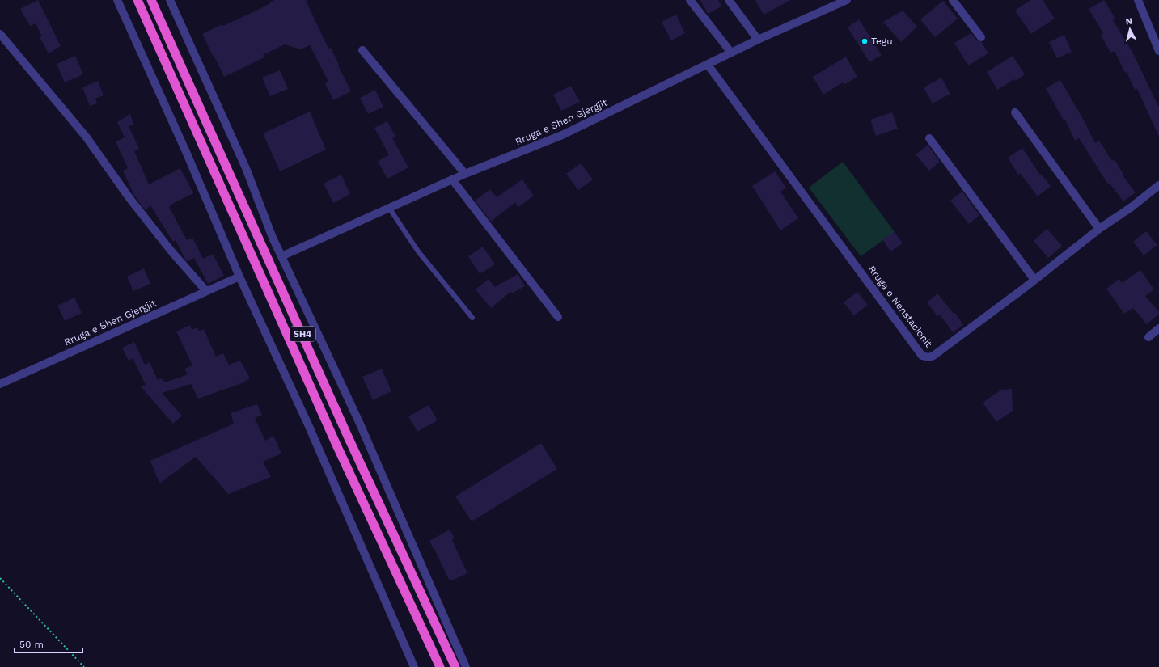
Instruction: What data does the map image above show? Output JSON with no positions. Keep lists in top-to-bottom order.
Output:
{
  "streets": {
    "highway": ["SH4"],
    "street": ["Rruga e Shen Gjergjit", "Rruga e Nenstacionit"]
  },
  "crossings": [
    ["Rruga e Shen Gjergjit", "Rruga e Nenstacionit"]
  ],
  "places": ["Tegu"],
  "scale_bar": "50 m",
  "north": "top"
}
